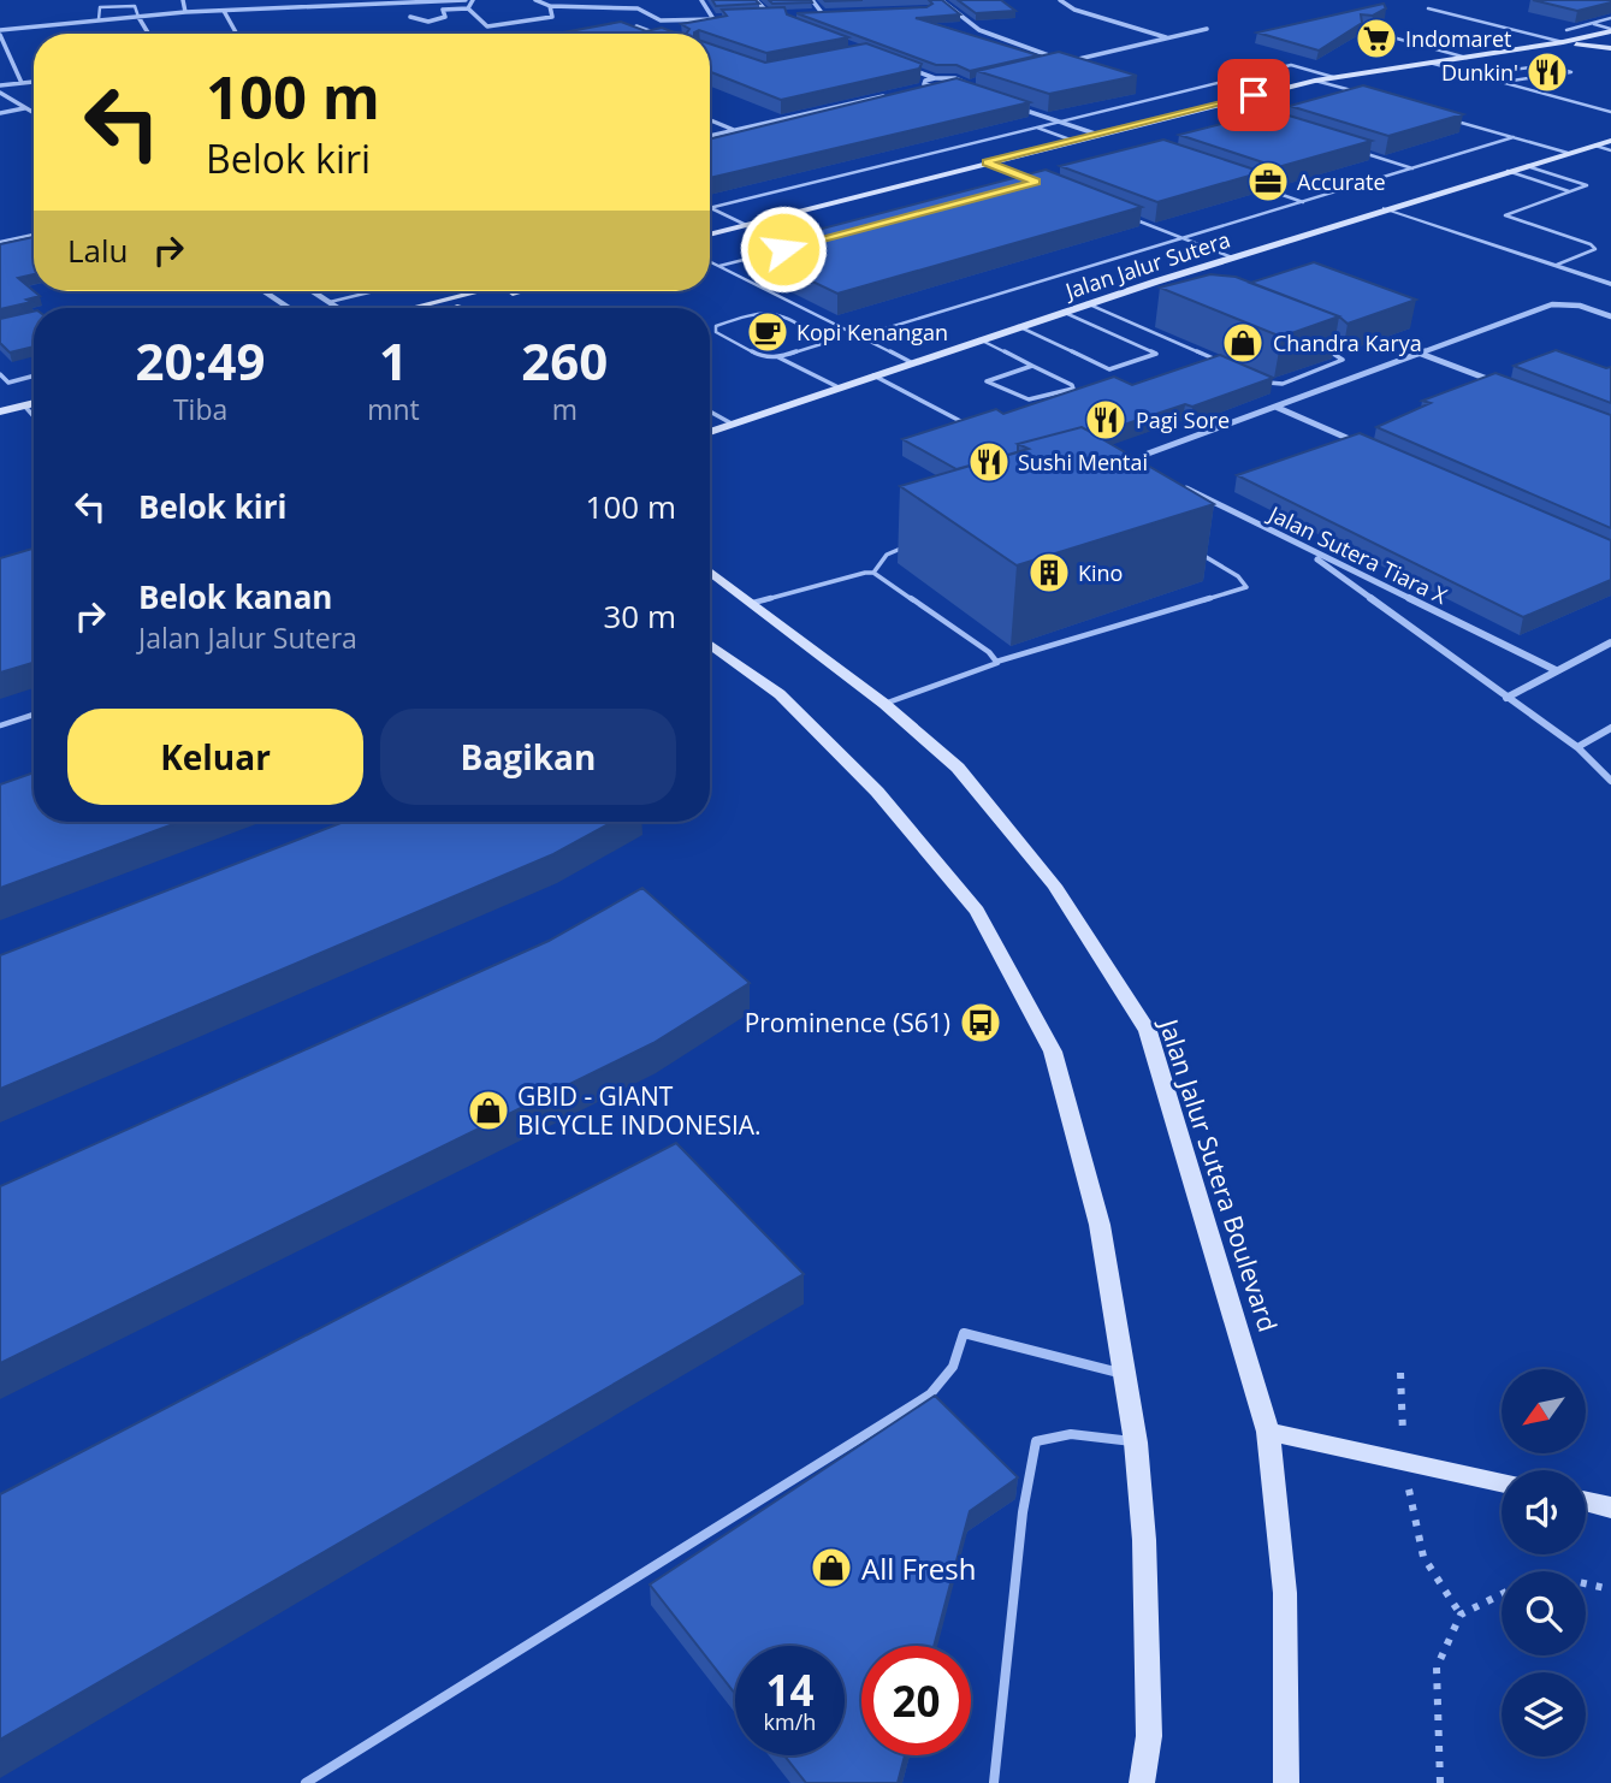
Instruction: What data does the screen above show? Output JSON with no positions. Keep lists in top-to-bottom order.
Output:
{
  "streets": {
    "main road": ["Jalan Jalur Sutera", "Jalan Jalur Sutera Boulevard"],
    "street": ["Jalan Sutera Tiara X"]
  },
  "places": {
    "supermarket": ["Indomaret"],
    "restaurant": ["Dunkin'", "Pagi Sore", "Sushi Mentai"],
    "office": ["Accurate"],
    "cafe": ["Kopi Kenangan"],
    "shop": ["Chandra Karya", "GBID - GIANT BICYCLE INDONESIA.", "All Fresh"],
    "building": ["Kino"],
    "bus stop": ["Prominence (S61)"]
  },
  "north": "bottom left",
  "page": {
    "turn": ["100 m", "Belok kiri"],
    "then": "Lalu",
    "eta": [
      "20:49",
      "Tiba",
      "1",
      "mnt",
      "260",
      "m"
    ],
    "list": [
      {
        "name": "Belok kiri",
        "value": "100 m"
      },
      {
        "name": "Belok kanan",
        "note": "Jalan Jalur Sutera",
        "value": "30 m"
      }
    ],
    "buttons": ["Keluar", "Bagikan"],
    "speed": "14 km/h",
    "limit": "20"
  }
}
